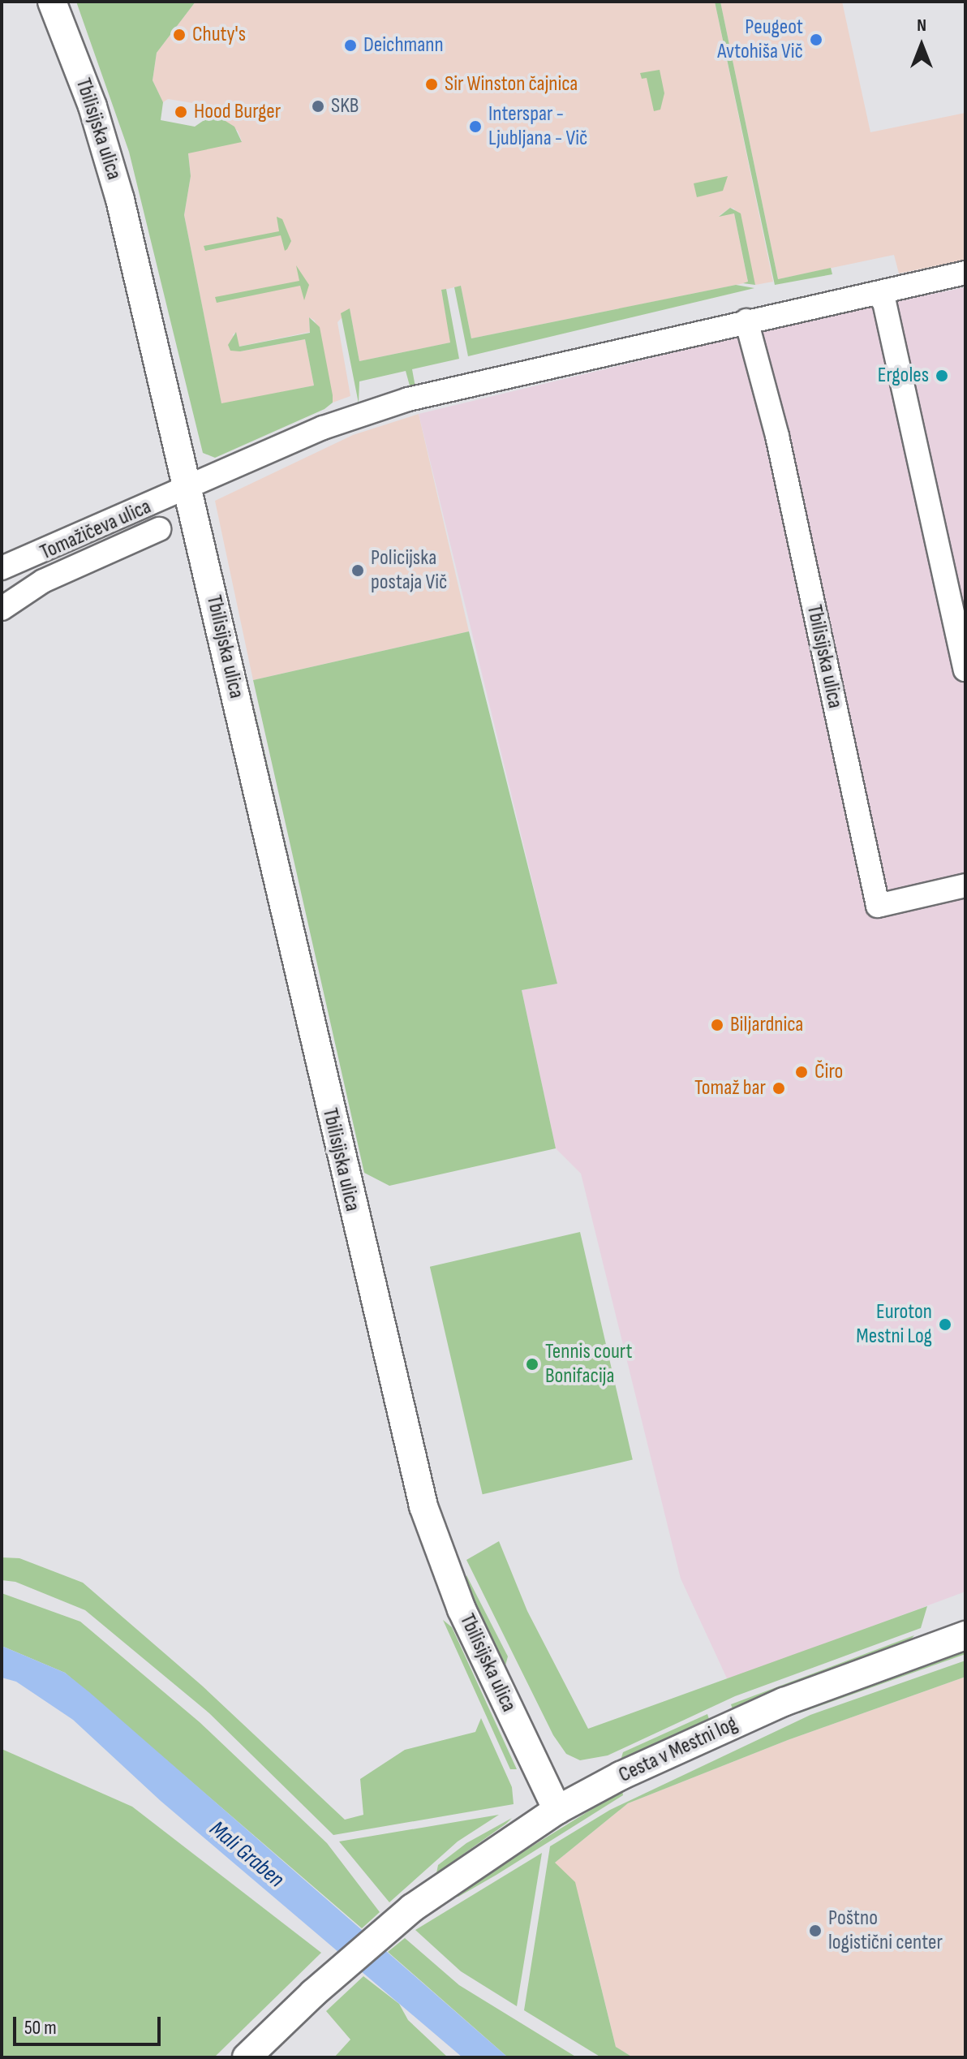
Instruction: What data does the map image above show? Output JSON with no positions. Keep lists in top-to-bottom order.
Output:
{
  "streets": {
    "street": ["Tbilisijska ulica", "Tomažičeva ulica", "Cesta v Mestni log"]
  },
  "crossings": [
    ["Tbilisijska ulica", "Tomažičeva ulica"],
    ["Tbilisijska ulica", "Cesta v Mestni log"]
  ],
  "water": ["Mali Graben"],
  "places": [
    "Chuty's",
    "Peugeot Avtohiša Vič",
    "Deichmann",
    "Sir Winston čajnica",
    "SKB",
    "Hood Burger",
    "Interspar - Ljubljana - Vič",
    "Ergoles",
    "Policijska postaja Vič",
    "Biljardnica",
    "Čiro",
    "Tomaž bar",
    "Euroton Mestni Log",
    "Tennis court Bonifacija",
    "Poštno logistični center"
  ],
  "scale_bar": "50 m",
  "north": "top"
}
